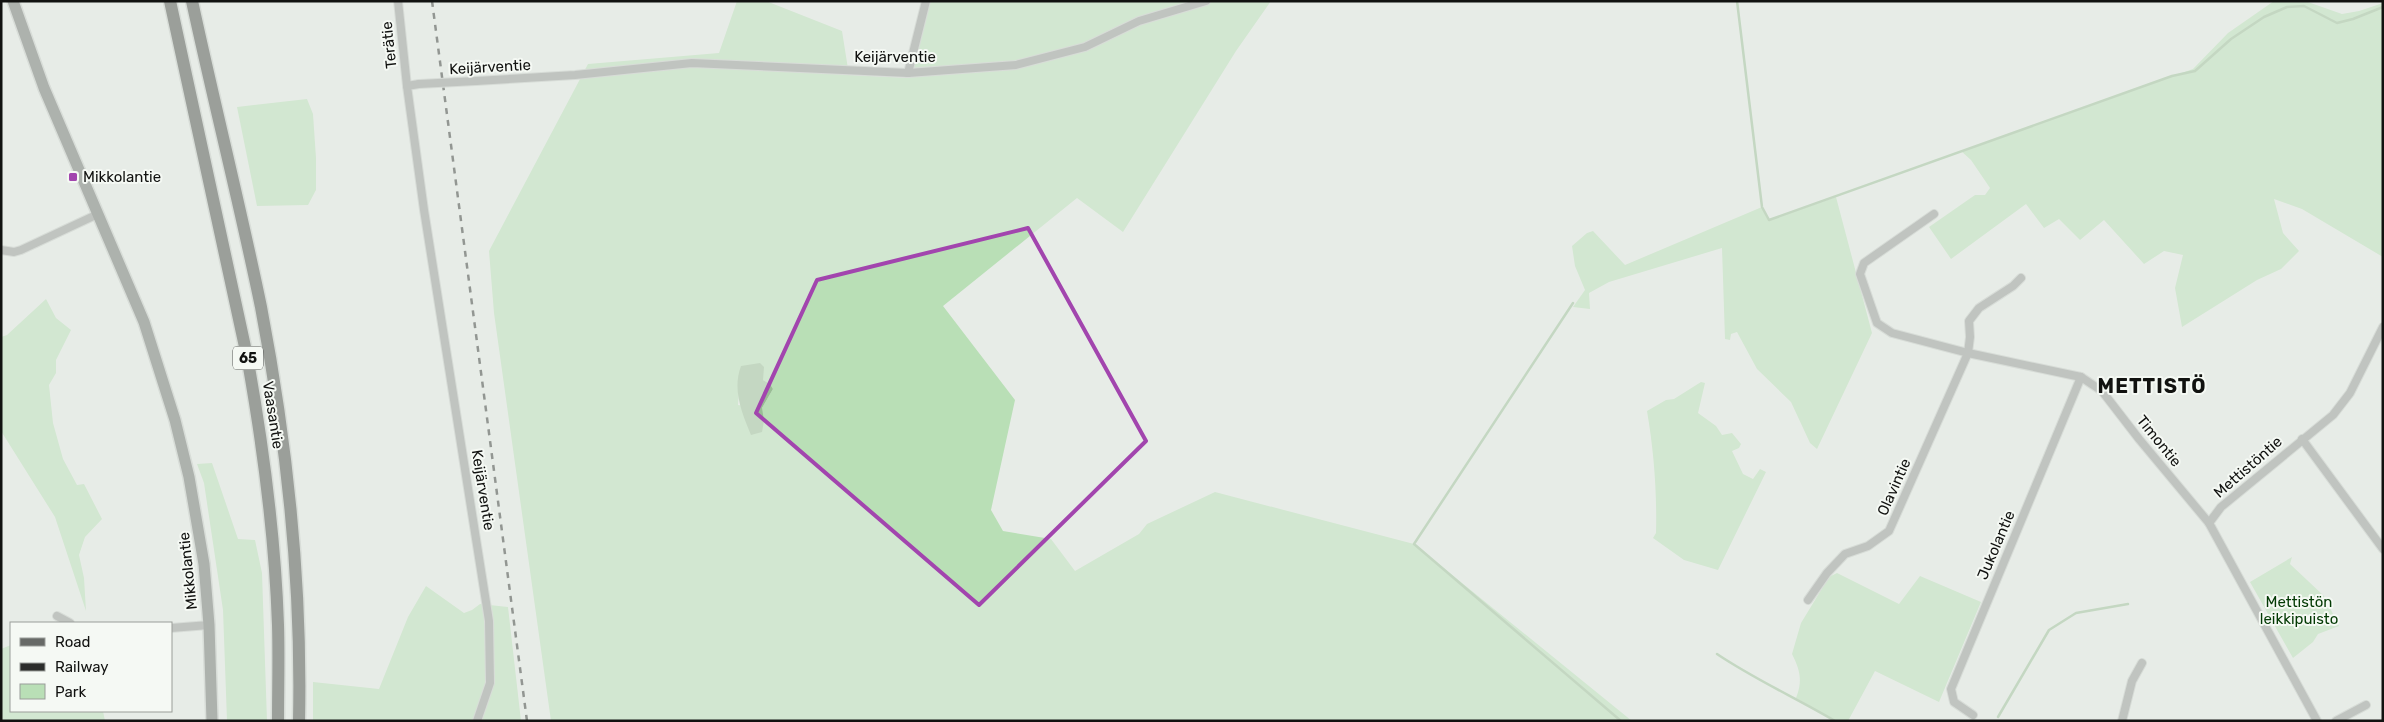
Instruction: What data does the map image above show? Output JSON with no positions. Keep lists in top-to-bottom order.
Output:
{
  "streets": {
    "highway": ["65", "Vaasantie"],
    "main road": ["Mikkolantie"],
    "street": [
      "Terätie",
      "Keijärventie",
      "Timontie",
      "Mettistöntie",
      "Olavintie",
      "Jukolantie"
    ]
  },
  "crossings": [
    ["Terätie", "Keijärventie"],
    ["Timontie", "Mettistöntie"],
    ["Timontie", "Olavintie"],
    ["Timontie", "Jukolantie"]
  ],
  "districts": ["METTISTÖ"],
  "parks": ["Mettistön leikkipuisto"],
  "places": {
    "transit": ["Mikkolantie"]
  },
  "legend": ["Road", "Railway", "Park"]
}
